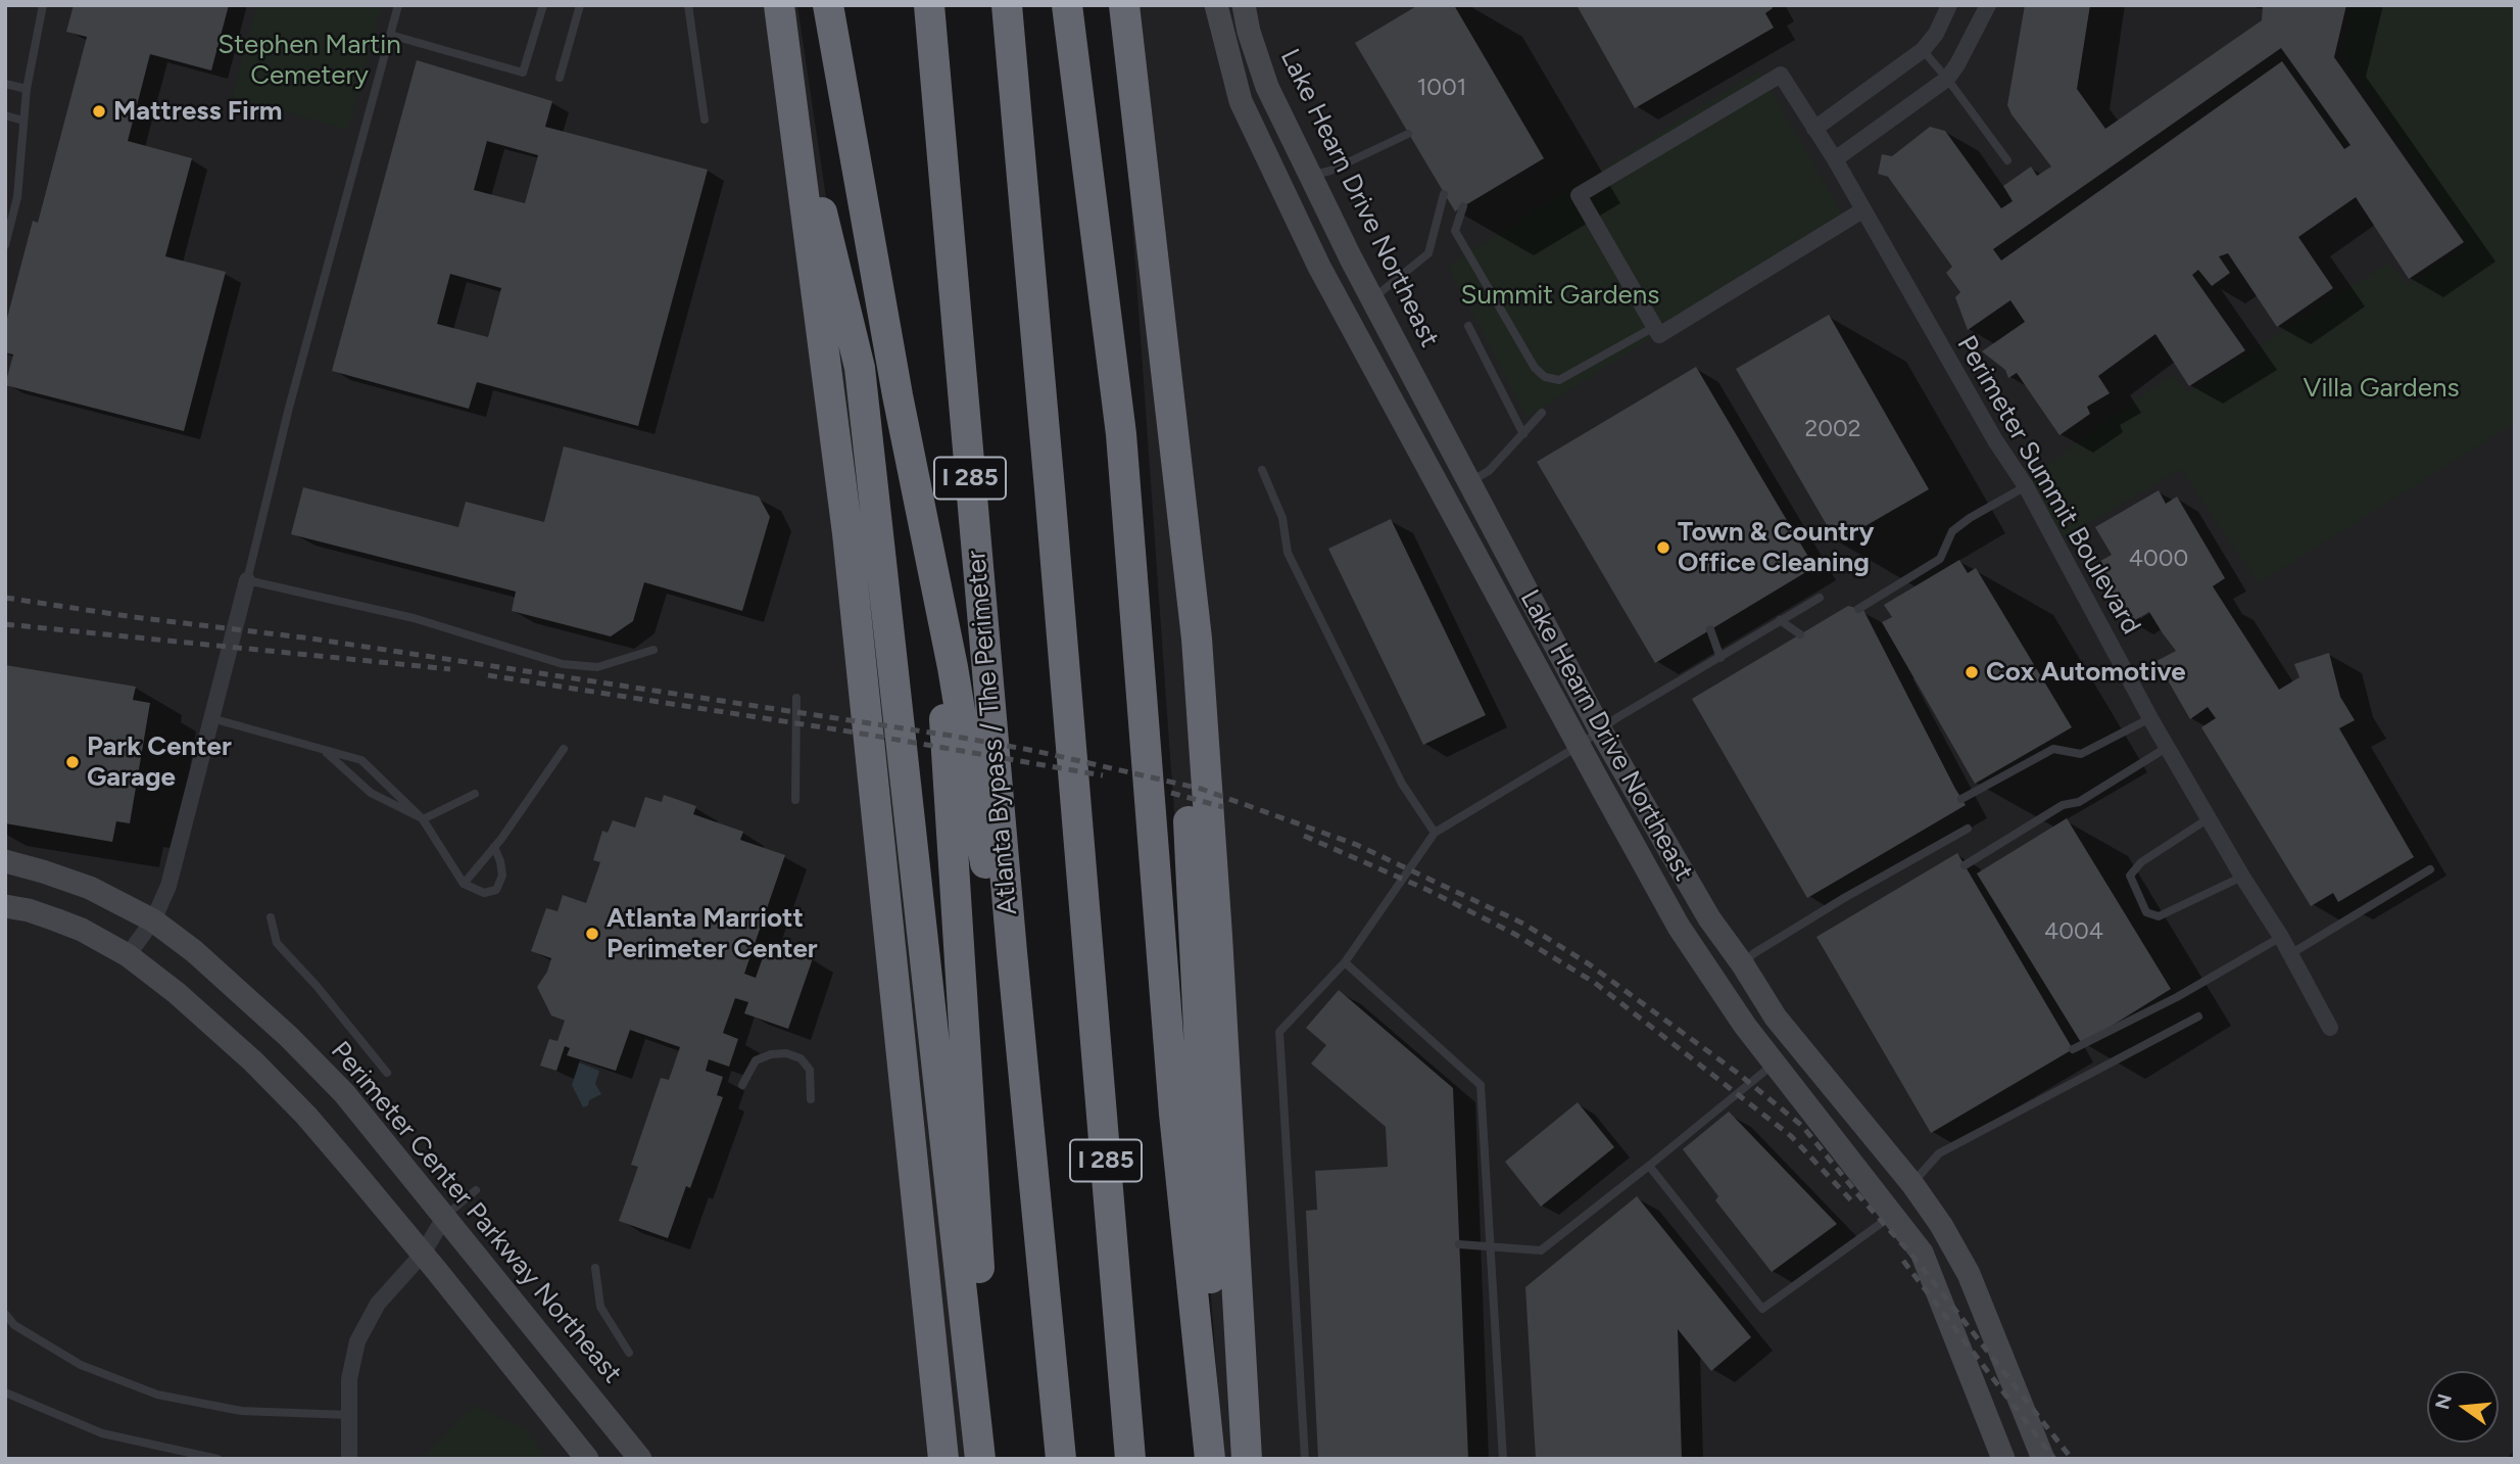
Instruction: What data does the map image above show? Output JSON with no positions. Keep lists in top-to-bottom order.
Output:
{
  "streets": {
    "highway": ["I 285", "Atlanta Bypass / The Perimeter"],
    "street": ["Lake Hearn Drive Northeast", "Perimeter Summit Boulevard", "Perimeter Center Parkway Northeast"]
  },
  "parks": ["Stephen Martin Cemetery", "Summit Gardens", "Villa Gardens"],
  "places": [
    "Mattress Firm",
    "Town & Country Office Cleaning",
    "Cox Automotive",
    "Park Center Garage",
    "Atlanta Marriott Perimeter Center"
  ],
  "house_numbers": [
    "1001",
    "2002",
    "4000",
    "4004"
  ],
  "north": "left"
}
